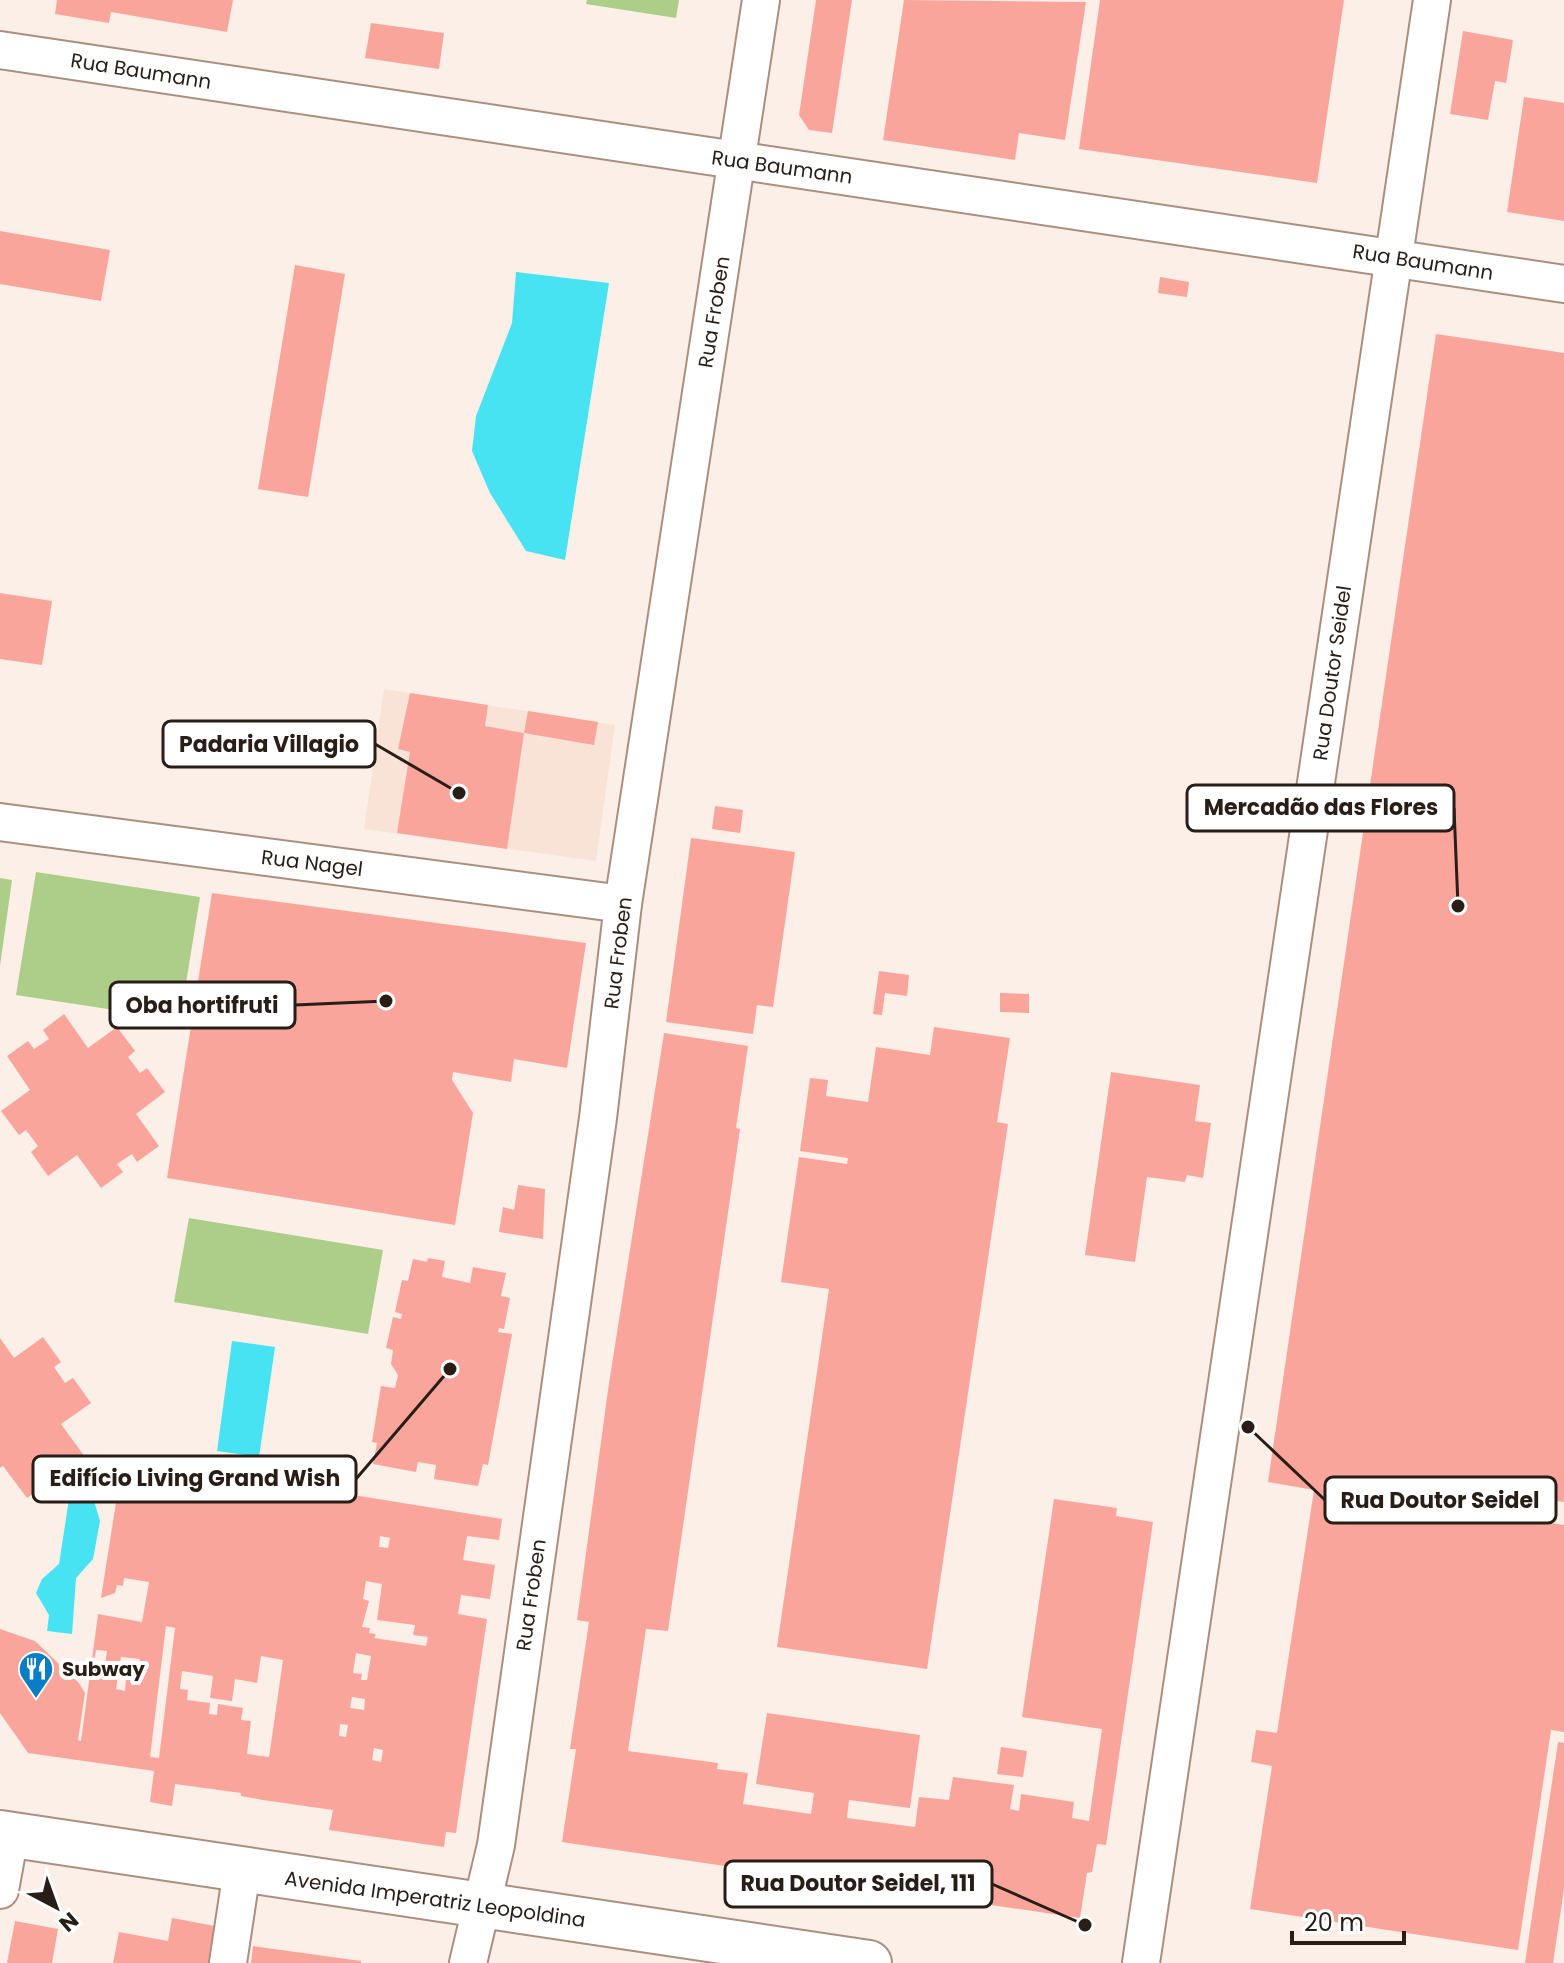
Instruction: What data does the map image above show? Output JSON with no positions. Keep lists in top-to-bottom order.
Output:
{
  "streets": {
    "main road": ["Avenida Imperatriz Leopoldina"],
    "street": [
      "Rua Baumann",
      "Rua Froben",
      "Rua Doutor Seidel",
      "Rua Nagel"
    ]
  },
  "crossings": [
    ["Rua Baumann", "Rua Froben"],
    ["Rua Baumann", "Rua Doutor Seidel"],
    ["Rua Froben", "Rua Nagel"],
    ["Rua Froben", "Avenida Imperatriz Leopoldina"]
  ],
  "places": {
    "other": [
      "Padaria Villagio",
      "Mercadão das Flores",
      "Oba hortifruti",
      "Edifício Living Grand Wish",
      "Rua Doutor Seidel",
      "Rua Doutor Seidel, 111"
    ],
    "restaurant": ["Subway"]
  },
  "scale_bar": "20 m",
  "north": "bottom right"
}
